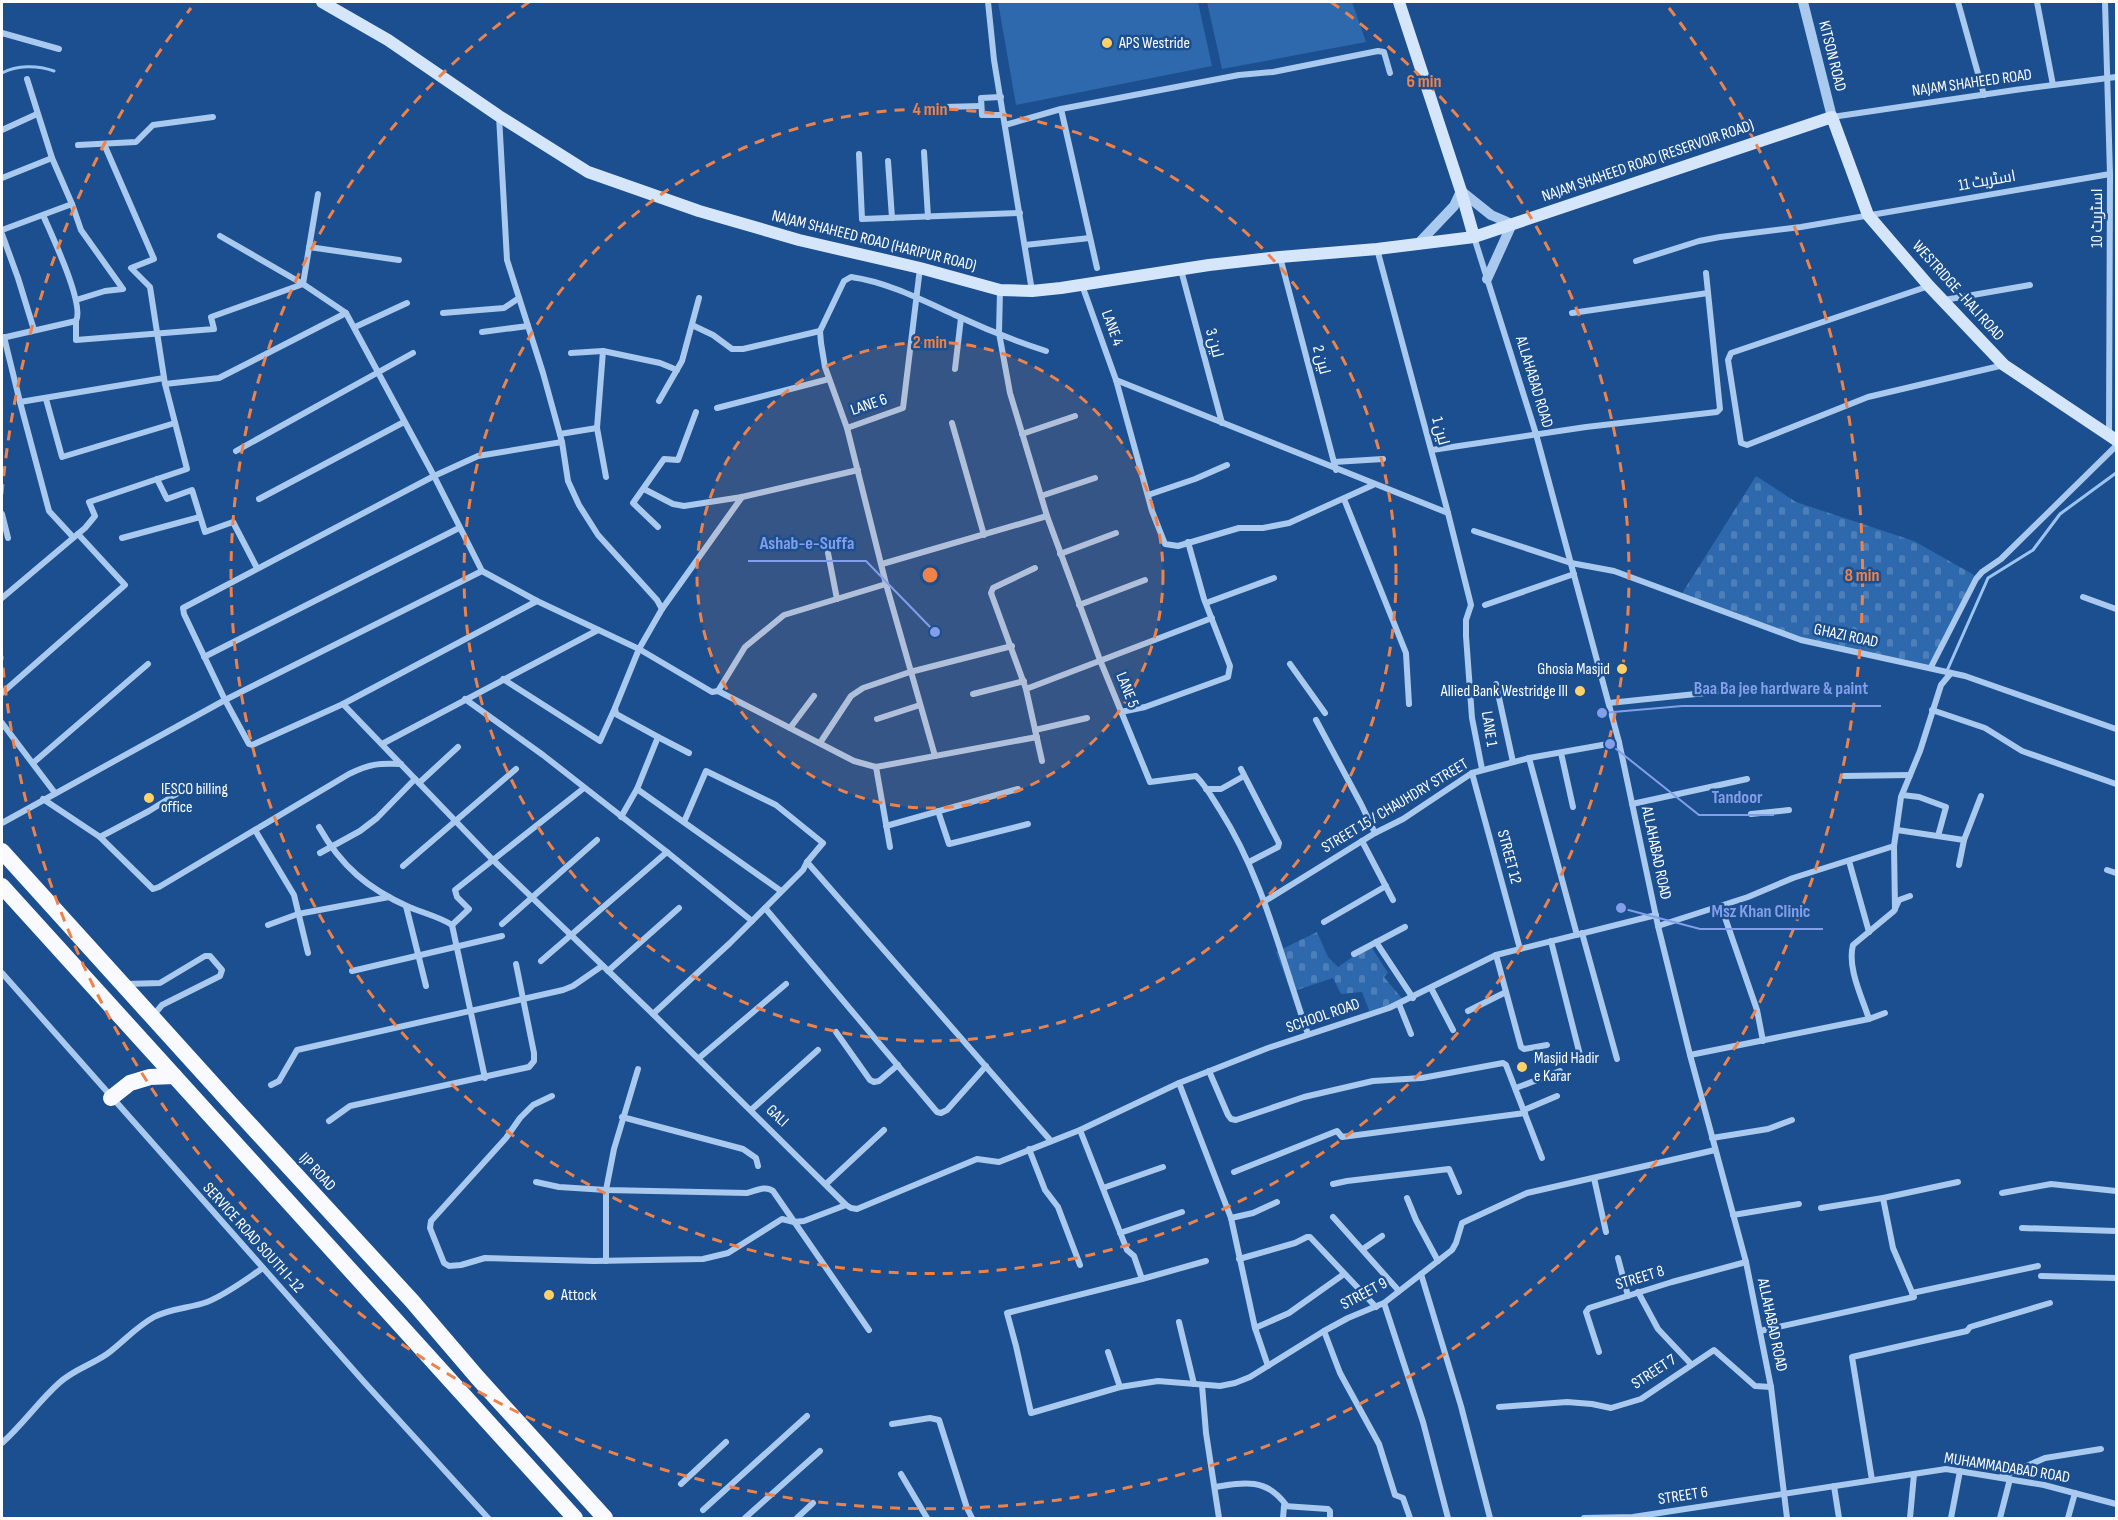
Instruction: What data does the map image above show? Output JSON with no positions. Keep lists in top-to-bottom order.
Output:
{
  "streets": {
    "highway": ["IJP ROAD"],
    "main road": ["NAJAM SHAHEED ROAD (RESERVOIR ROAD)", "NAJAM SHAHEED ROAD (HARIPUR ROAD)", "WESTRIDGE -HALI ROAD"],
    "street": [
      "KITSON ROAD",
      "NAJAM SHAHEED ROAD",
      "اسٹریٹ 11",
      "اسٹریٹ 10",
      "LANE 4",
      "لین 3",
      "لین 2",
      "ALLAHABAD ROAD",
      "LANE 6",
      "لین 1",
      "GHAZI ROAD",
      "LANE 5",
      "LANE 1",
      "STREET 15 / CHAUHDRY STREET",
      "STREET 12",
      "SCHOOL ROAD",
      "GALI",
      "SERVICE ROAD SOUTH I-12",
      "STREET 8",
      "STREET 9",
      "STREET 7",
      "MUHAMMADABAD ROAD",
      "STREET 6"
    ]
  },
  "crossings": [
    ["KITSON ROAD", "NAJAM SHAHEED ROAD"],
    ["KITSON ROAD", "NAJAM SHAHEED ROAD (RESERVOIR ROAD)"],
    ["KITSON ROAD", "WESTRIDGE -HALI ROAD"],
    ["NAJAM SHAHEED ROAD", "NAJAM SHAHEED ROAD (RESERVOIR ROAD)"],
    ["NAJAM SHAHEED ROAD", "اسٹریٹ 10"],
    ["NAJAM SHAHEED ROAD", "WESTRIDGE -HALI ROAD"],
    ["NAJAM SHAHEED ROAD (RESERVOIR ROAD)", "NAJAM SHAHEED ROAD (HARIPUR ROAD)"],
    ["NAJAM SHAHEED ROAD (RESERVOIR ROAD)", "WESTRIDGE -HALI ROAD"],
    ["NAJAM SHAHEED ROAD (RESERVOIR ROAD)", "ALLAHABAD ROAD"],
    ["اسٹریٹ 11", "اسٹریٹ 10"],
    ["اسٹریٹ 11", "WESTRIDGE -HALI ROAD"],
    ["اسٹریٹ 10", "WESTRIDGE -HALI ROAD"],
    ["NAJAM SHAHEED ROAD (HARIPUR ROAD)", "LANE 4"],
    ["NAJAM SHAHEED ROAD (HARIPUR ROAD)", "لین 3"],
    ["NAJAM SHAHEED ROAD (HARIPUR ROAD)", "لین 2"],
    ["NAJAM SHAHEED ROAD (HARIPUR ROAD)", "ALLAHABAD ROAD"],
    ["NAJAM SHAHEED ROAD (HARIPUR ROAD)", "LANE 6"],
    ["NAJAM SHAHEED ROAD (HARIPUR ROAD)", "لین 1"],
    ["NAJAM SHAHEED ROAD (HARIPUR ROAD)", "LANE 5"],
    ["ALLAHABAD ROAD", "GHAZI ROAD"],
    ["ALLAHABAD ROAD", "STREET 15 / CHAUHDRY STREET"],
    ["ALLAHABAD ROAD", "SCHOOL ROAD"],
    ["ALLAHABAD ROAD", "STREET 8"],
    ["ALLAHABAD ROAD", "STREET 9"],
    ["ALLAHABAD ROAD", "STREET 7"],
    ["ALLAHABAD ROAD", "MUHAMMADABAD ROAD"],
    ["ALLAHABAD ROAD", "STREET 6"],
    ["لین 1", "LANE 1"],
    ["LANE 1", "STREET 15 / CHAUHDRY STREET"],
    ["STREET 15 / CHAUHDRY STREET", "STREET 12"],
    ["STREET 12", "SCHOOL ROAD"],
    ["SCHOOL ROAD", "GALI"],
    ["MUHAMMADABAD ROAD", "STREET 6"]
  ],
  "places": [
    "APS Westride",
    "Ashab-e-Suffa",
    "Ghosia Masjid",
    "Allied Bank Westridge III",
    "Baa Ba jee hardware & paint",
    "Tandoor",
    "IESCO billing office",
    "Msz Khan Clinic",
    "Masjid Hadir e Karar",
    "Attock"
  ],
  "rings": [
    "6 min",
    "4 min",
    "2 min",
    "8 min"
  ]
}
